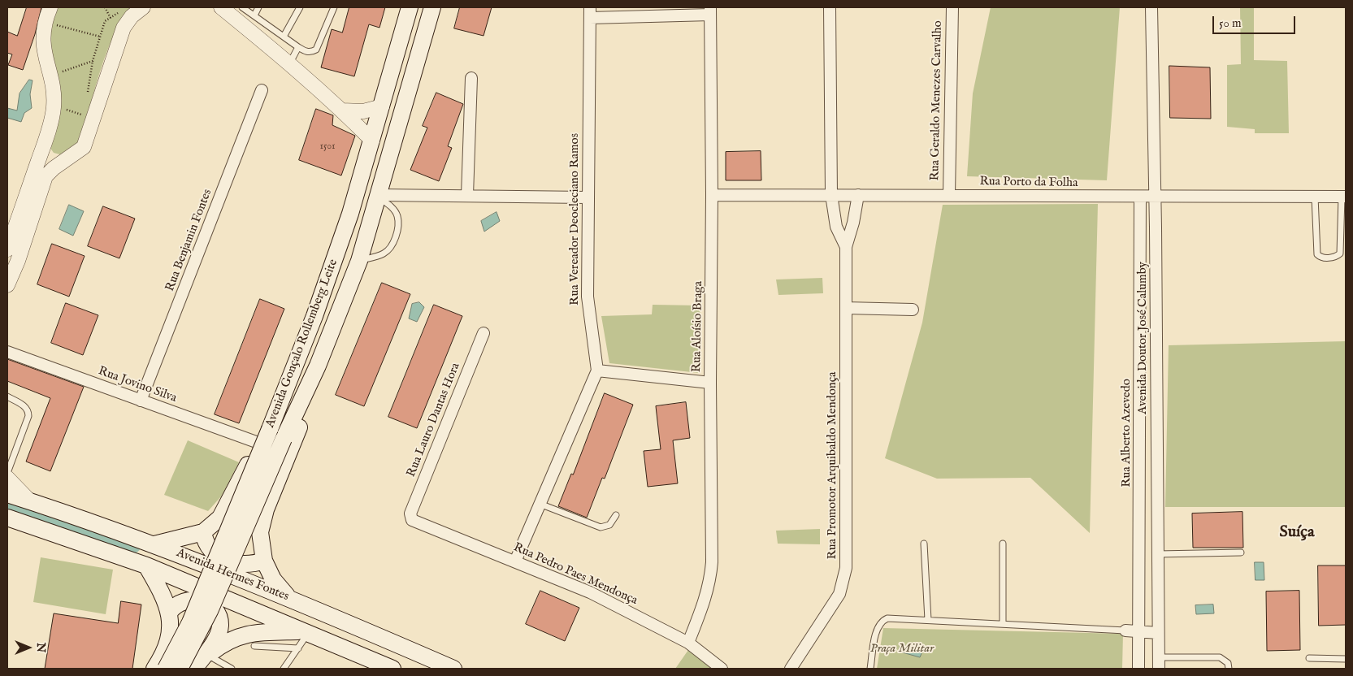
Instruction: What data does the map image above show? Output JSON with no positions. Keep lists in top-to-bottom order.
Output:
{
  "streets": {
    "main road": ["Avenida Gonçalo Rollemberg Leite", "Avenida Hermes Fontes"],
    "street": [
      "Rua Geraldo Menezes Carvalho",
      "Rua Porto da Folha",
      "Rua Vereador Deocleciano Ramos",
      "Rua Benjamin Fontes",
      "Rua Aloísio Braga",
      "Avenida Doutor José Calumby",
      "Rua Jovino Silva",
      "Rua Lauro Dantas Hora",
      "Rua Alberto Azevedo",
      "Rua Promotor Arquibaldo Mendonça",
      "Rua Pedro Paes Mendonça"
    ]
  },
  "crossings": [
    ["Rua Geraldo Menezes Carvalho", "Rua Porto da Folha"],
    ["Rua Porto da Folha", "Rua Aloísio Braga"],
    ["Rua Porto da Folha", "Avenida Doutor José Calumby"],
    ["Rua Porto da Folha", "Rua Alberto Azevedo"],
    ["Rua Porto da Folha", "Rua Promotor Arquibaldo Mendonça"],
    ["Rua Benjamin Fontes", "Rua Jovino Silva"],
    ["Rua Aloísio Braga", "Rua Pedro Paes Mendonça"],
    ["Rua Lauro Dantas Hora", "Rua Pedro Paes Mendonça"]
  ],
  "districts": ["Suíça"],
  "parks": ["Praça Militar"],
  "house_numbers": ["1501"],
  "scale_bar": "50 m",
  "north": "right"
}
